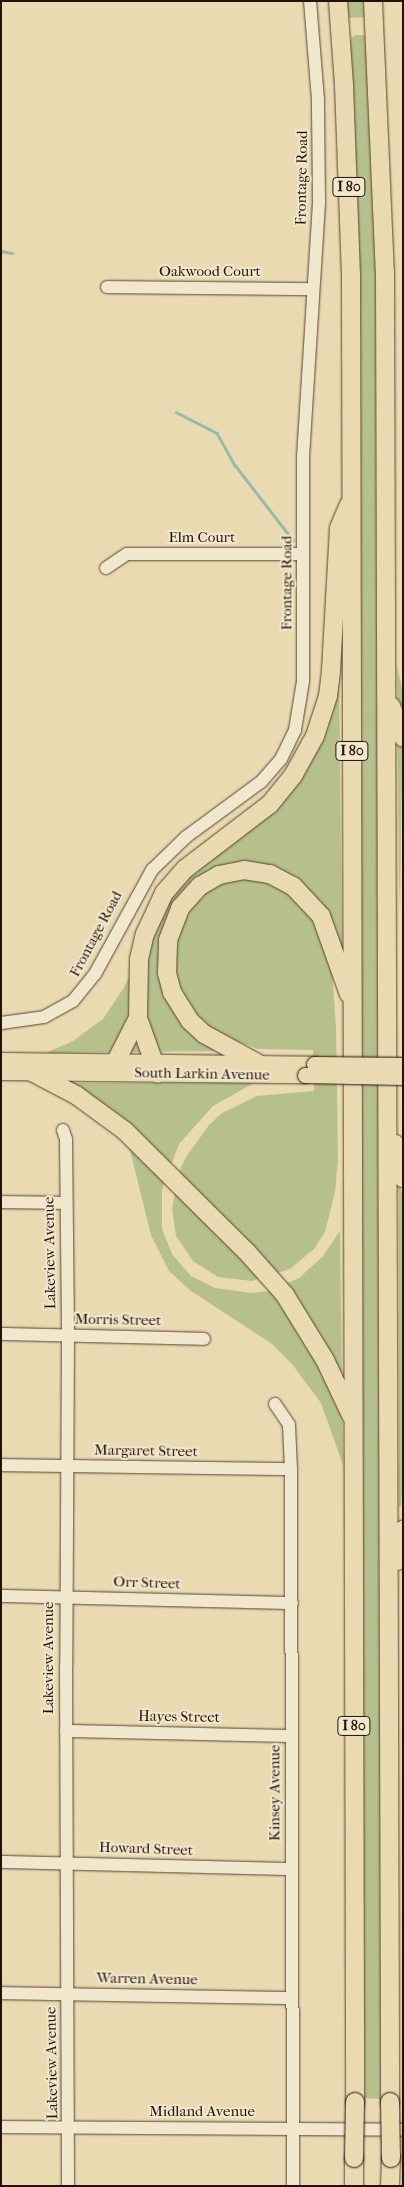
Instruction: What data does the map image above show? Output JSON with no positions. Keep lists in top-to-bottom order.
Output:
{
  "streets": {
    "highway": ["I 80"],
    "main road": ["South Larkin Avenue"],
    "street": [
      "Frontage Road",
      "Oakwood Court",
      "Elm Court",
      "Lakeview Avenue",
      "Morris Street",
      "Margaret Street",
      "Orr Street",
      "Hayes Street",
      "Kinsey Avenue",
      "Howard Street",
      "Warren Avenue",
      "Midland Avenue"
    ]
  },
  "crossings": [
    ["Frontage Road", "Oakwood Court"],
    ["Frontage Road", "Elm Court"],
    ["Lakeview Avenue", "Morris Street"],
    ["Lakeview Avenue", "Margaret Street"],
    ["Lakeview Avenue", "Orr Street"],
    ["Lakeview Avenue", "Hayes Street"],
    ["Lakeview Avenue", "Howard Street"],
    ["Lakeview Avenue", "Warren Avenue"],
    ["Lakeview Avenue", "Midland Avenue"],
    ["Margaret Street", "Kinsey Avenue"],
    ["Orr Street", "Kinsey Avenue"],
    ["Hayes Street", "Kinsey Avenue"],
    ["Kinsey Avenue", "Howard Street"],
    ["Kinsey Avenue", "Warren Avenue"],
    ["Kinsey Avenue", "Midland Avenue"]
  ]
}
